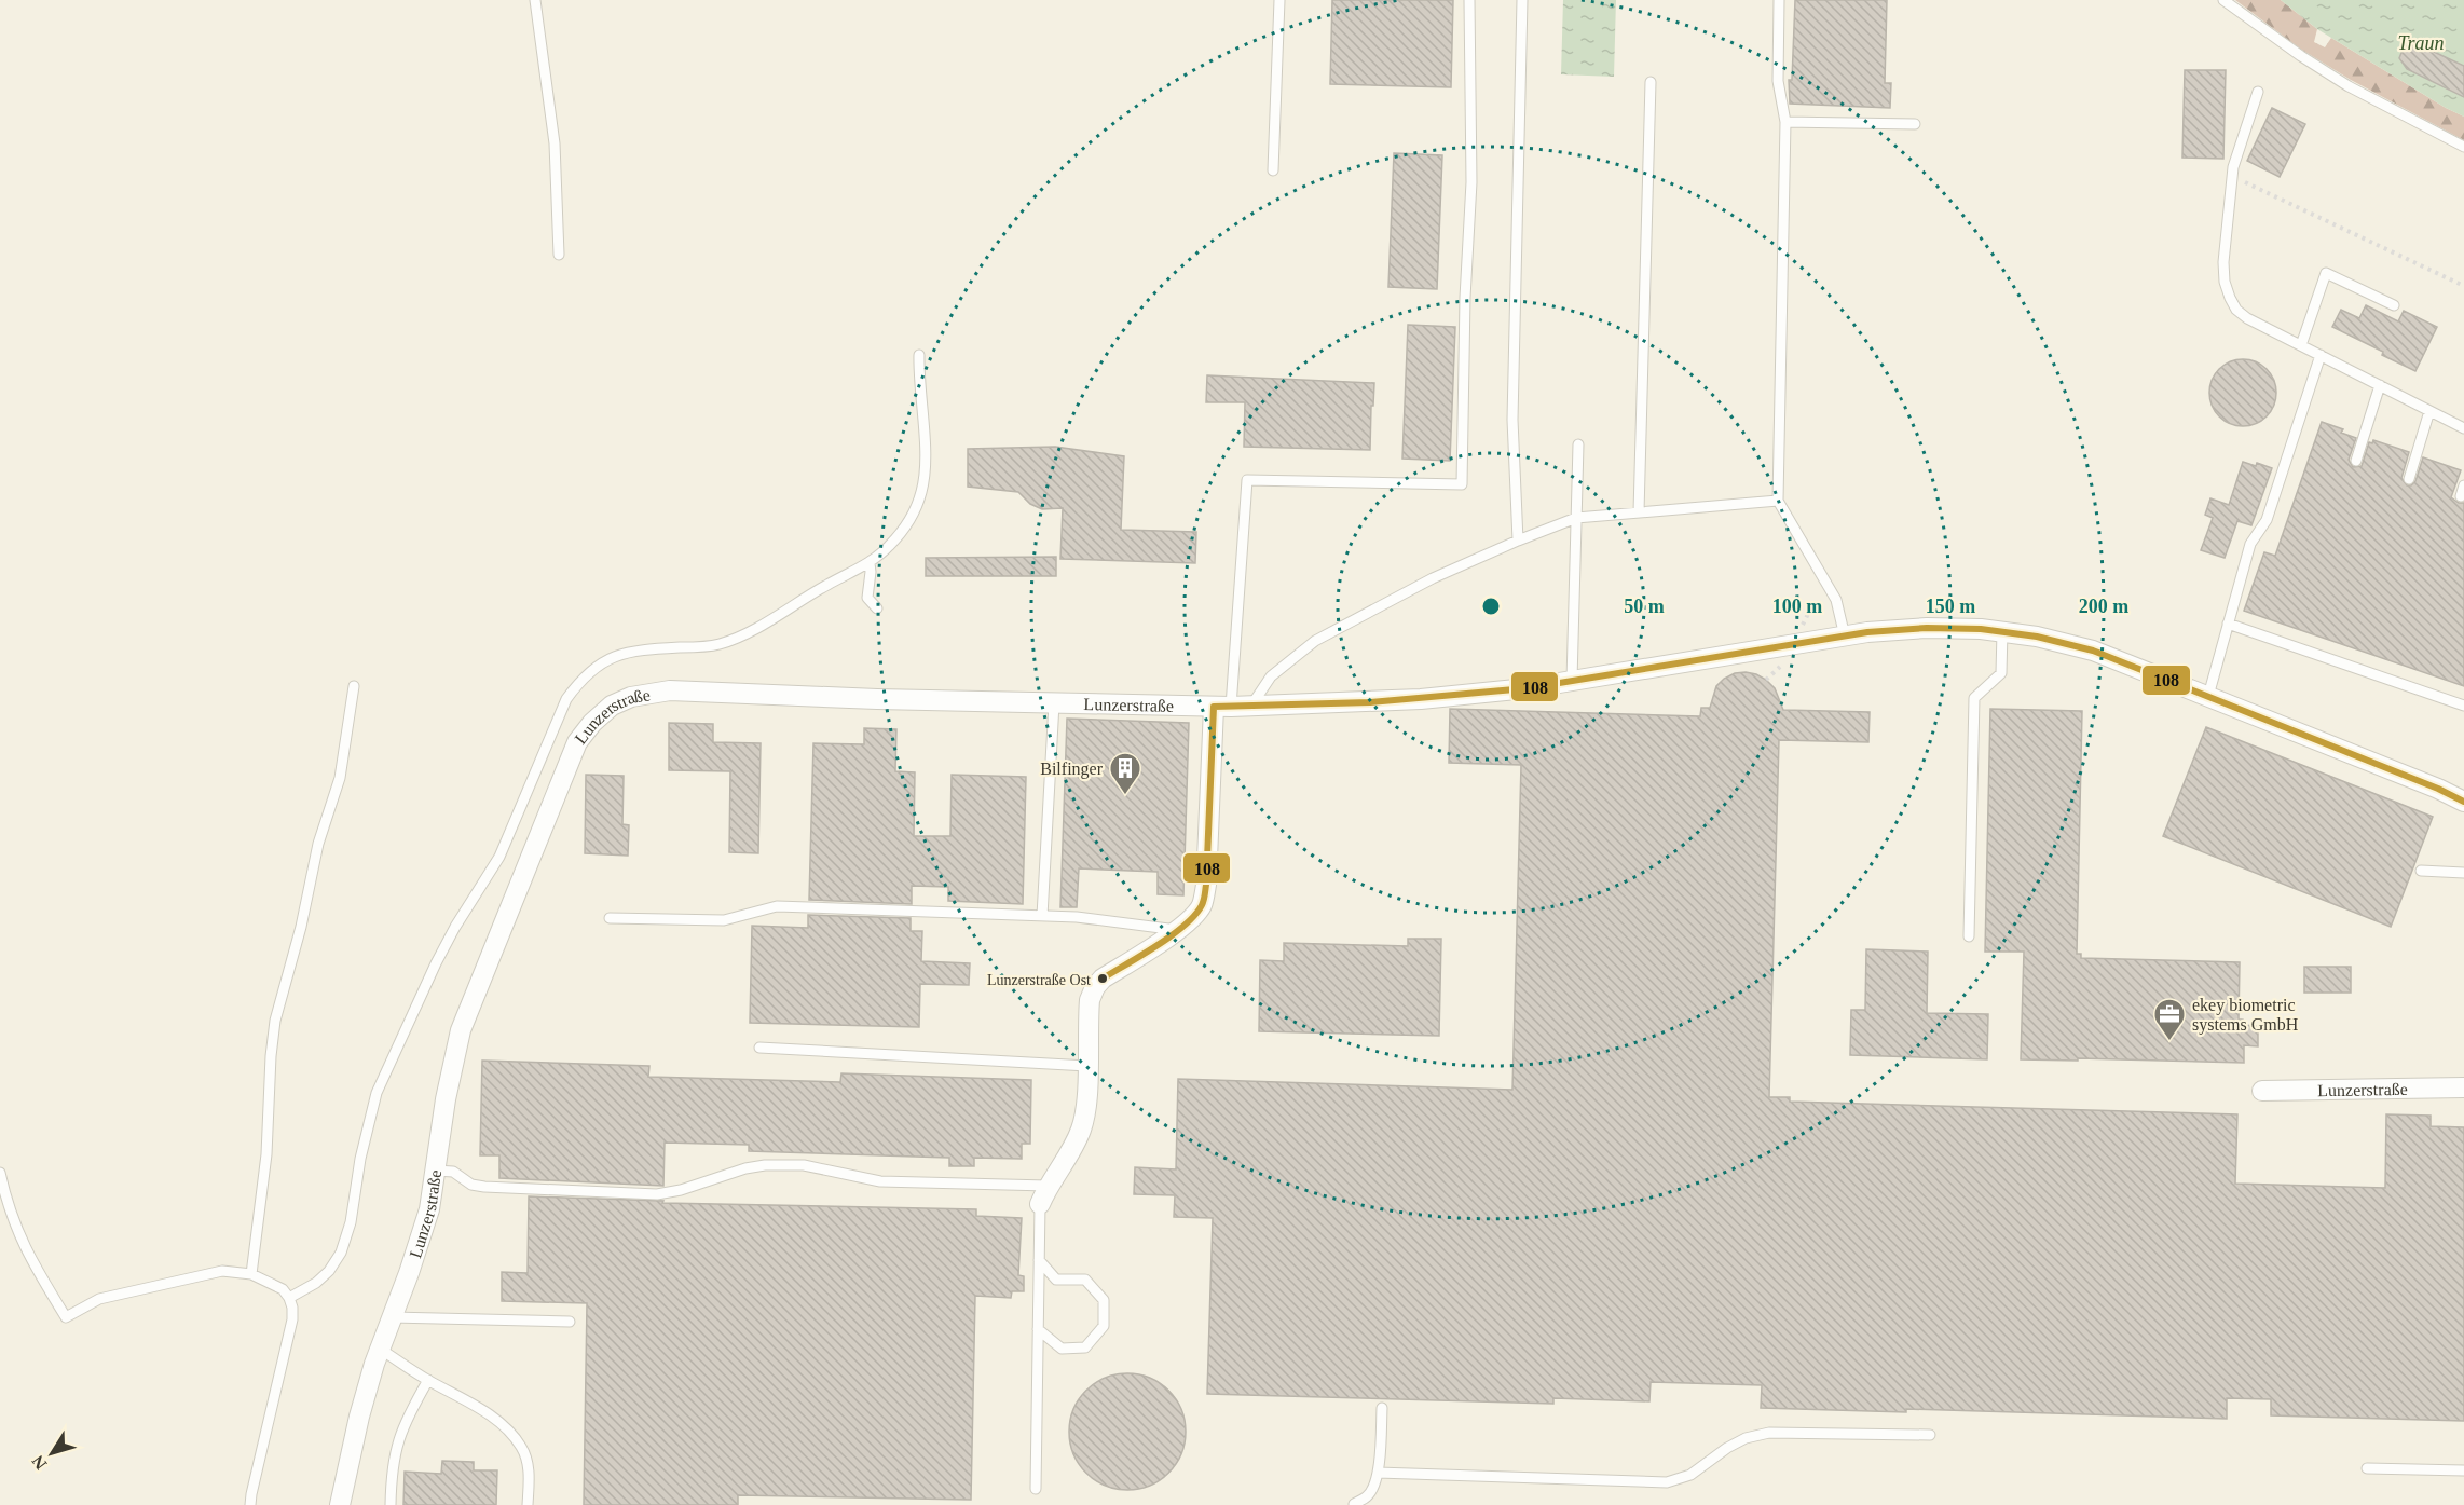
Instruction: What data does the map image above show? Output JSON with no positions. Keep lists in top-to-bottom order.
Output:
{
  "streets": {
    "street": ["Lunzerstraße"]
  },
  "water": ["Traun"],
  "places": {
    "building": ["Bilfinger"],
    "other": ["Lunzerstraße Ost"],
    "office": ["ekey biometric systems GmbH"]
  },
  "lines": ["transit line 108"],
  "north": "bottom left",
  "rings": [
    "50 m",
    "100 m",
    "150 m",
    "200 m"
  ]
}
